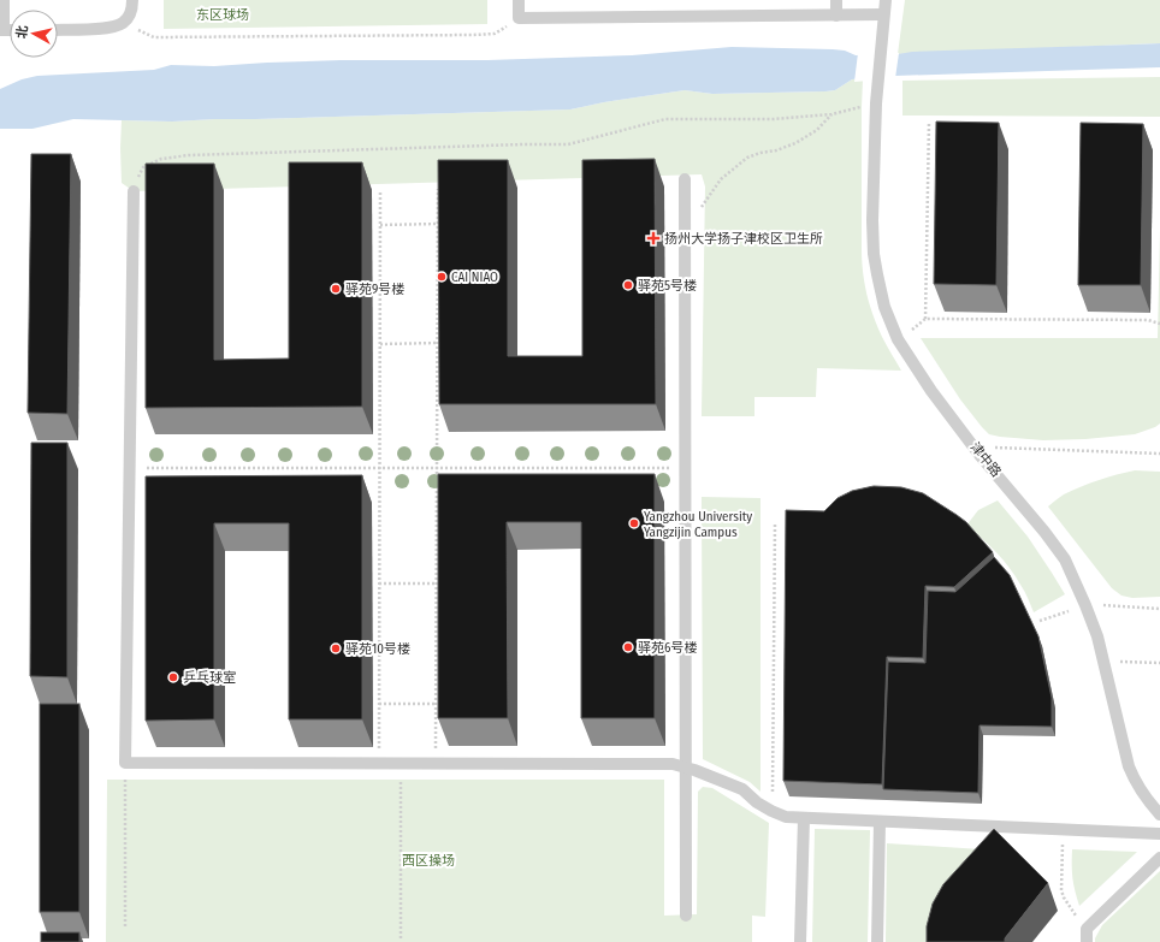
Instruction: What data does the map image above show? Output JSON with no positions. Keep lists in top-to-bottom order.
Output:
{
  "streets": {
    "lane": ["津中路"]
  },
  "parks": ["东区球场", "西区操场"],
  "places": {
    "health": ["扬州大学扬子津校区卫生所"],
    "other": [
      "CAI NIAO",
      "驿苑5号楼",
      "驿苑9号楼",
      "Yangzhou University Yangzijin Campus",
      "驿苑6号楼",
      "驿苑10号楼",
      "乒乓球室"
    ]
  },
  "north": "left"
}
